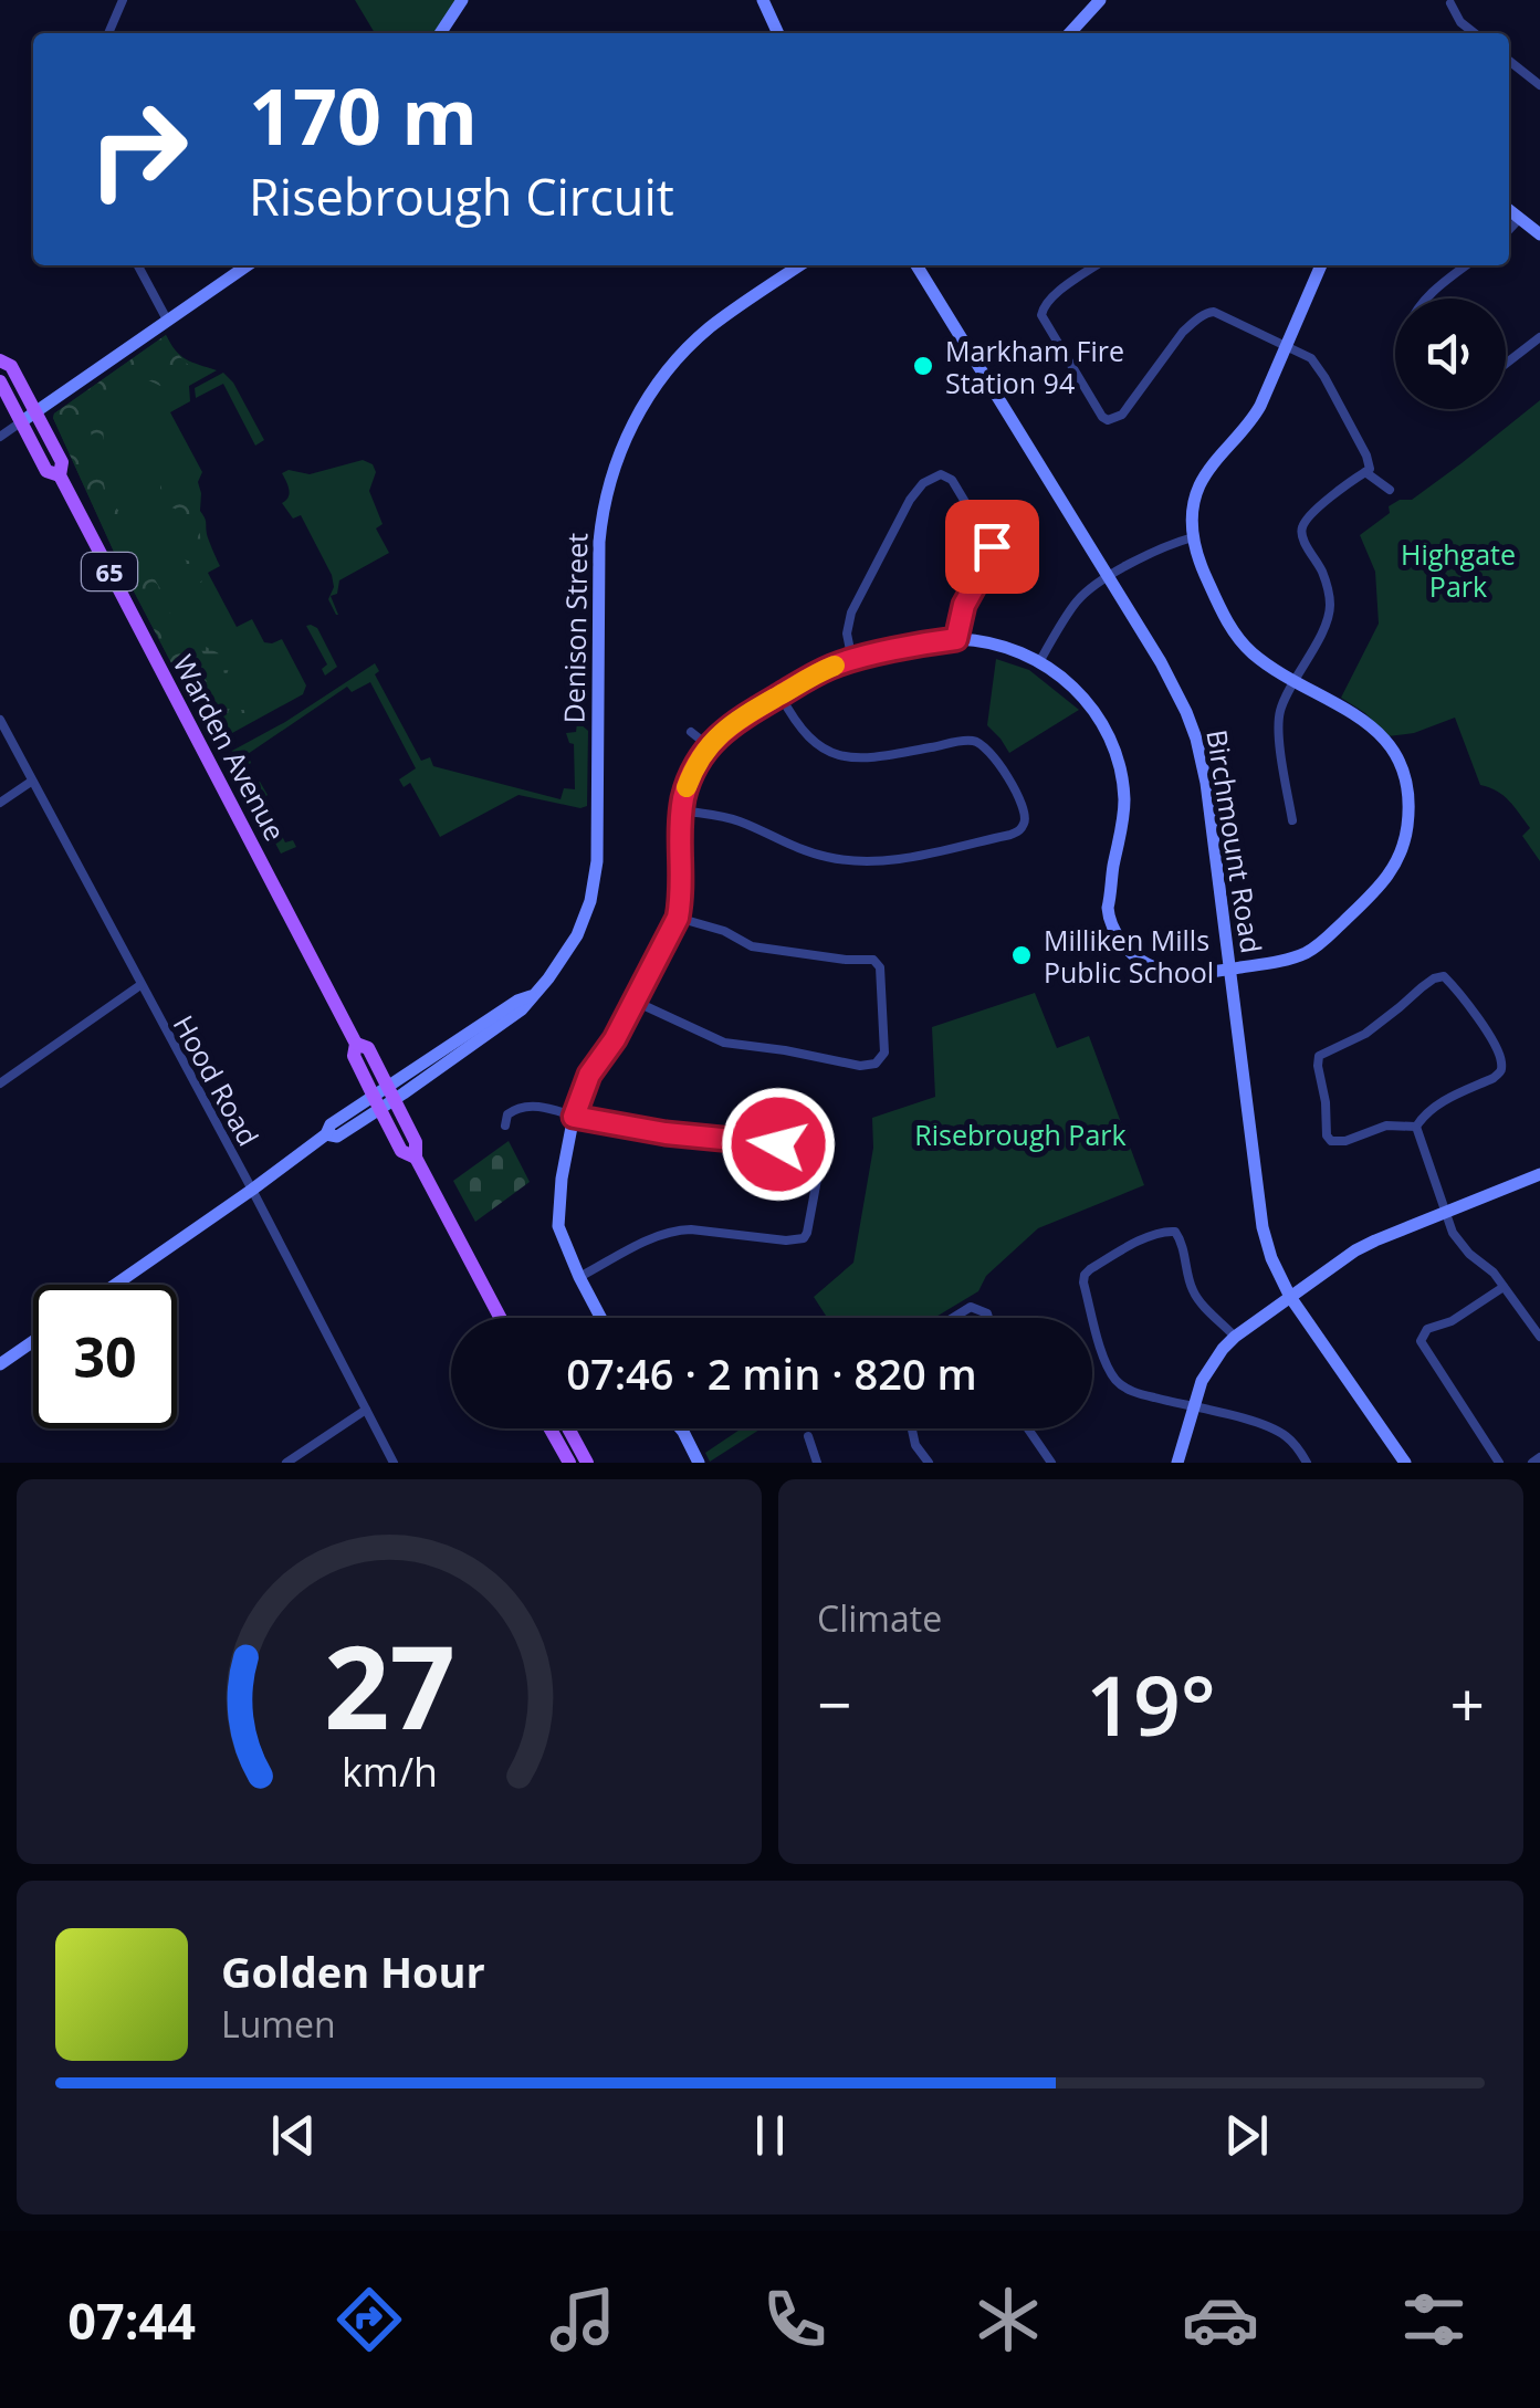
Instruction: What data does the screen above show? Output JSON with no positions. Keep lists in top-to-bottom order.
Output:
{
  "streets": {
    "main road": ["65", "Warden Avenue"],
    "street": ["Denison Street", "Birchmount Road", "Hood Road"]
  },
  "crossings": [
    ["Denison Street", "Warden Avenue"],
    ["Denison Street", "Hood Road"]
  ],
  "parks": ["Highgate Park", "Risebrough Park"],
  "places": ["Markham Fire Station 94", "Milliken Mills Public School"],
  "page": {
    "turn": ["170 m", "Risebrough Circuit"],
    "limit": "30",
    "trip": "07:46 · 2 min · 820 m",
    "tile": "Climate",
    "heat": ["−", "19°", "+"],
    "song": ["Golden Hour", "Lumen"],
    "tabs": "07:44",
    "gauge": ["27", "km/h"]
  }
}
